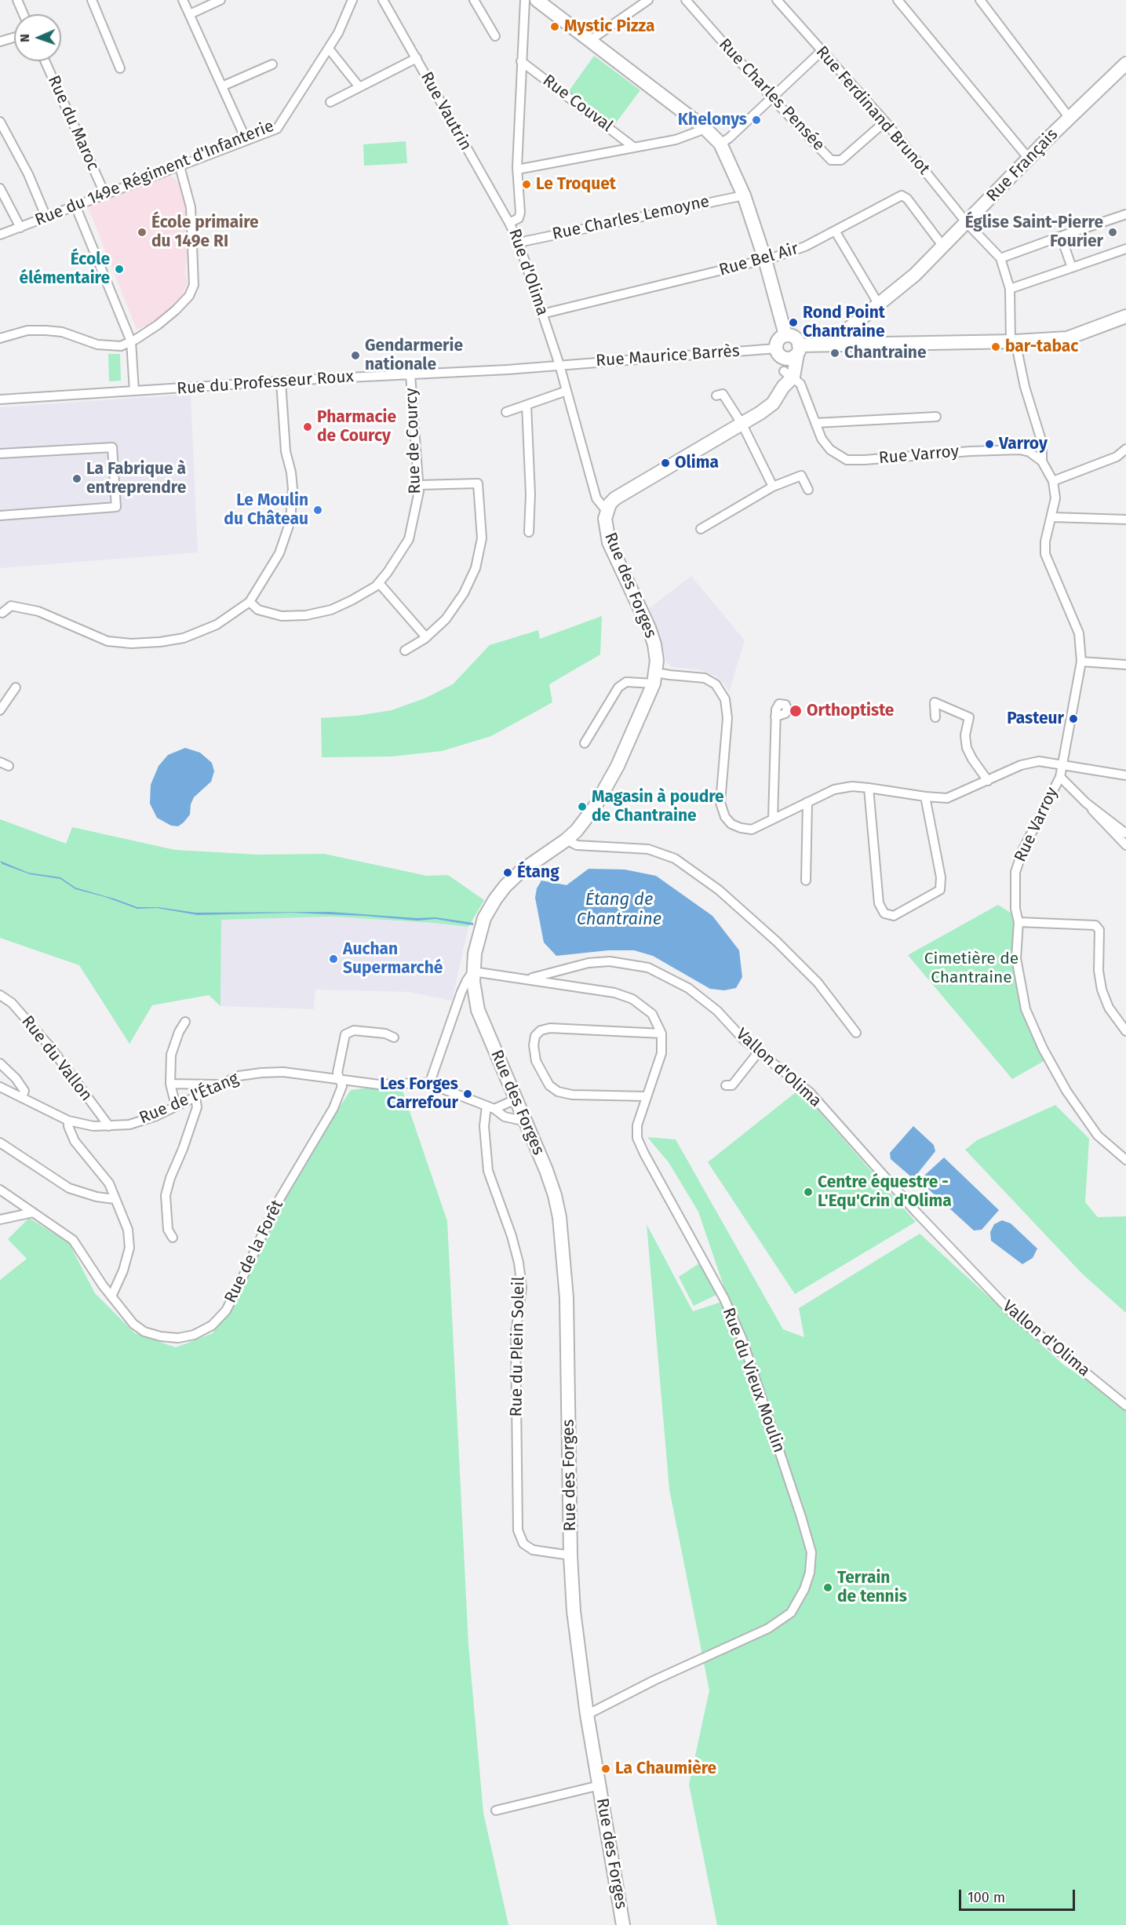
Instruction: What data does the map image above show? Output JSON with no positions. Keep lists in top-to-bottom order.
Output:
{
  "streets": {
    "main road": ["Rue Français", "Rue des Forges"],
    "street": [
      "Rue Charles Pensée",
      "Rue Couval",
      "Rue Ferdinand Brunot",
      "Rue Vautrin",
      "Rue du Maroc",
      "Rue du 149e Régiment d'Infanterie",
      "Rue Charles Lemoyne",
      "Rue Bel Air",
      "Rue d'Olima",
      "Rue Maurice Barrès",
      "Rue du Professeur Roux",
      "Rue de Courcy",
      "Rue Varroy",
      "Rue du Vallon",
      "Vallon d'Olima",
      "Rue de l'Étang",
      "Rue de la Forêt",
      "Rue du Plein Soleil",
      "Rue du Vieux Moulin"
    ]
  },
  "crossings": [
    ["Rue Charles Pensée", "Rue Ferdinand Brunot"],
    ["Rue Couval", "Rue d'Olima"],
    ["Rue Ferdinand Brunot", "Rue Français"],
    ["Rue Vautrin", "Rue d'Olima"],
    ["Rue du Maroc", "Rue du 149e Régiment d'Infanterie"],
    ["Rue Français", "Rue Bel Air"],
    ["Rue Charles Lemoyne", "Rue d'Olima"],
    ["Rue Bel Air", "Rue d'Olima"],
    ["Rue Bel Air", "Rue des Forges"],
    ["Rue d'Olima", "Rue Maurice Barrès"],
    ["Rue d'Olima", "Rue du Professeur Roux"],
    ["Rue d'Olima", "Rue des Forges"],
    ["Rue Maurice Barrès", "Rue du Professeur Roux"],
    ["Rue Maurice Barrès", "Rue Varroy"],
    ["Rue Maurice Barrès", "Rue des Forges"],
    ["Rue du Professeur Roux", "Rue de Courcy"],
    ["Rue Varroy", "Rue des Forges"],
    ["Rue des Forges", "Vallon d'Olima"],
    ["Rue des Forges", "Rue de l'Étang"],
    ["Rue des Forges", "Rue du Plein Soleil"],
    ["Rue des Forges", "Rue du Vieux Moulin"],
    ["Rue du Vallon", "Rue de l'Étang"],
    ["Rue de l'Étang", "Rue de la Forêt"],
    ["Rue de l'Étang", "Rue du Plein Soleil"]
  ],
  "water": ["Étang de Chantraine"],
  "parks": ["Cimetière de Chantraine"],
  "places": [
    "Mystic Pizza",
    "Khelonys",
    "Le Troquet",
    "École primaire du 149e RI",
    "Église Saint-Pierre Fourier",
    "École élémentaire",
    "Rond Point Chantraine",
    "bar-tabac",
    "Chantraine",
    "Gendarmerie nationale",
    "Pharmacie de Courcy",
    "Varroy",
    "Olima",
    "La Fabrique à entreprendre",
    "Le Moulin du Château",
    "Orthoptiste",
    "Pasteur",
    "Magasin à poudre de Chantraine",
    "Étang",
    "Auchan Supermarché",
    "Les Forges Carrefour",
    "Centre équestre - L'Equ'Crin d'Olima",
    "Terrain de tennis",
    "La Chaumière"
  ],
  "scale_bar": "100 m",
  "north": "left"
}
